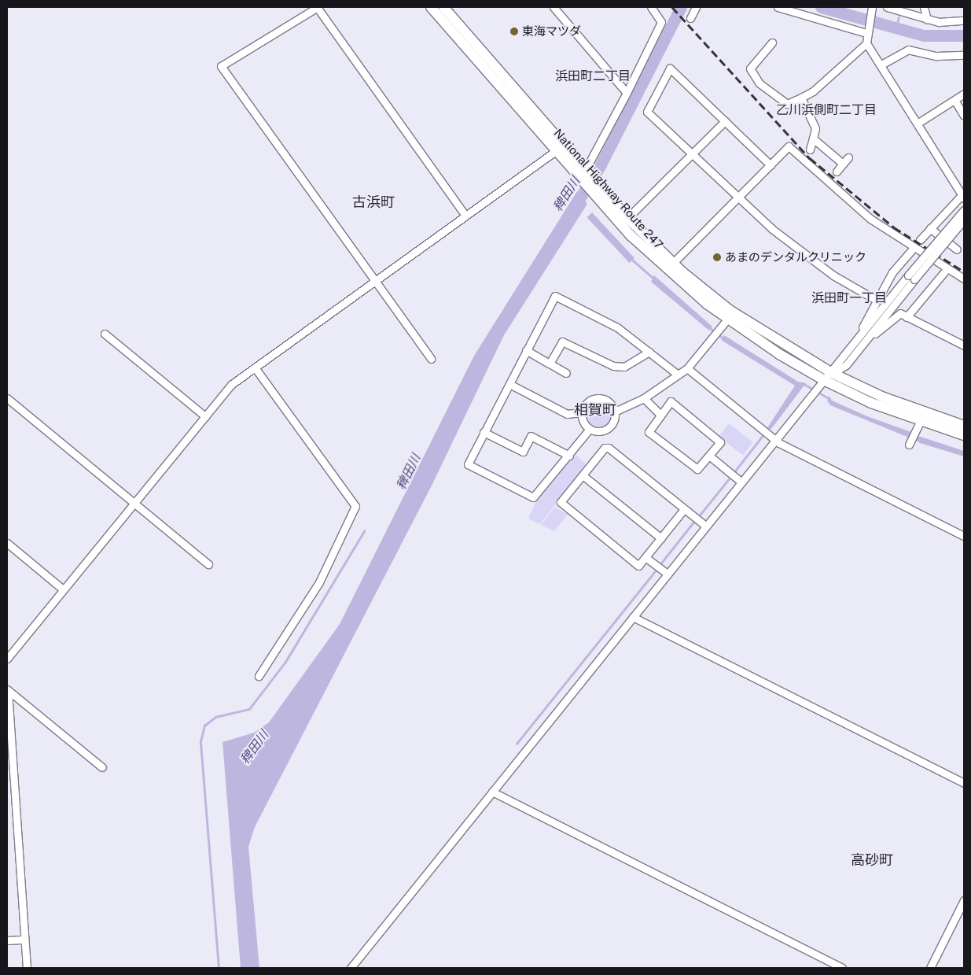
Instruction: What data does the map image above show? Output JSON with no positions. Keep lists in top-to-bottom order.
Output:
{
  "streets": {
    "highway": ["National Highway Route 247"]
  },
  "districts": [
    "浜田町二丁目",
    "乙川浜側町二丁目",
    "古浜町",
    "浜田町一丁目",
    "相賀町",
    "高砂町"
  ],
  "water": ["稗田川"],
  "places": ["東海マツダ", "あまのデンタルクリニック"]
}
